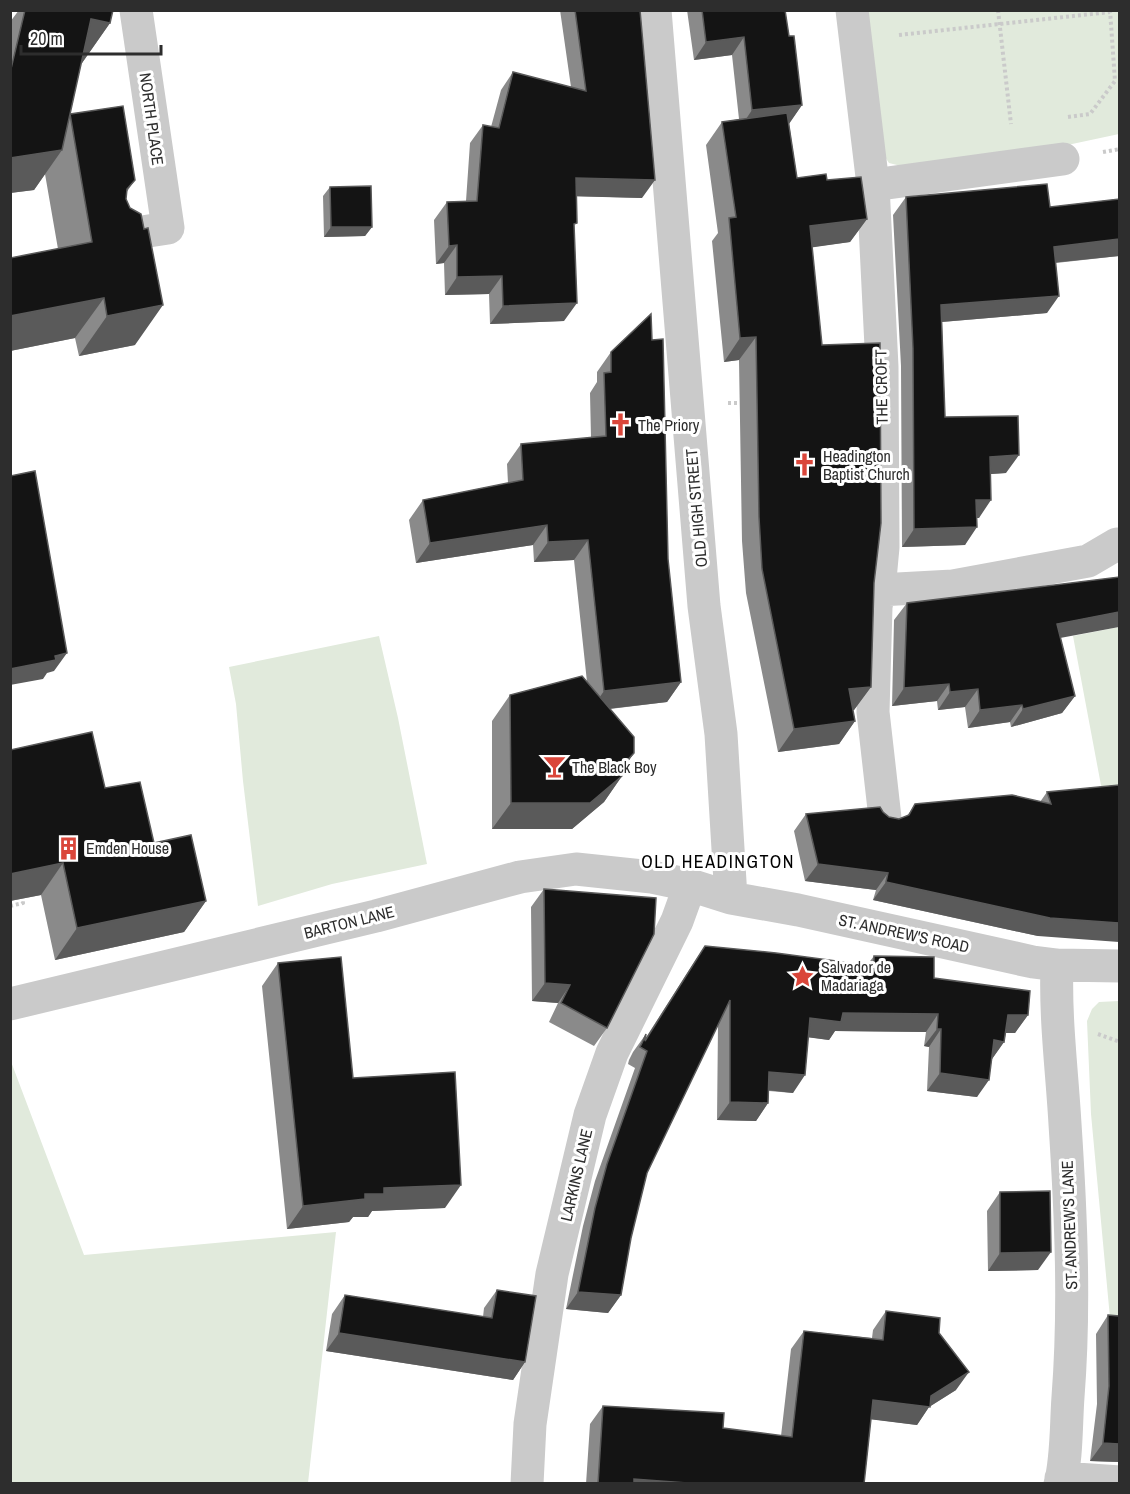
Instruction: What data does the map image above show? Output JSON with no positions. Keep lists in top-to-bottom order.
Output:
{
  "streets": {
    "street": [
      "NORTH PLACE",
      "THE CROFT",
      "OLD HIGH STREET",
      "BARTON LANE",
      "ST. ANDREW'S ROAD",
      "LARKINS LANE",
      "ST. ANDREW'S LANE"
    ]
  },
  "crossings": [
    ["OLD HIGH STREET", "ST. ANDREW'S ROAD"],
    ["BARTON LANE", "ST. ANDREW'S ROAD"],
    ["BARTON LANE", "LARKINS LANE"],
    ["ST. ANDREW'S ROAD", "LARKINS LANE"],
    ["ST. ANDREW'S ROAD", "ST. ANDREW'S LANE"]
  ],
  "districts": ["OLD HEADINGTON"],
  "places": {
    "church": ["The Priory", "Headington Baptist Church"],
    "bar": ["The Black Boy"],
    "building": ["Emden House"],
    "place": ["Salvador de Madariaga"]
  },
  "scale_bar": "20 m"
}
